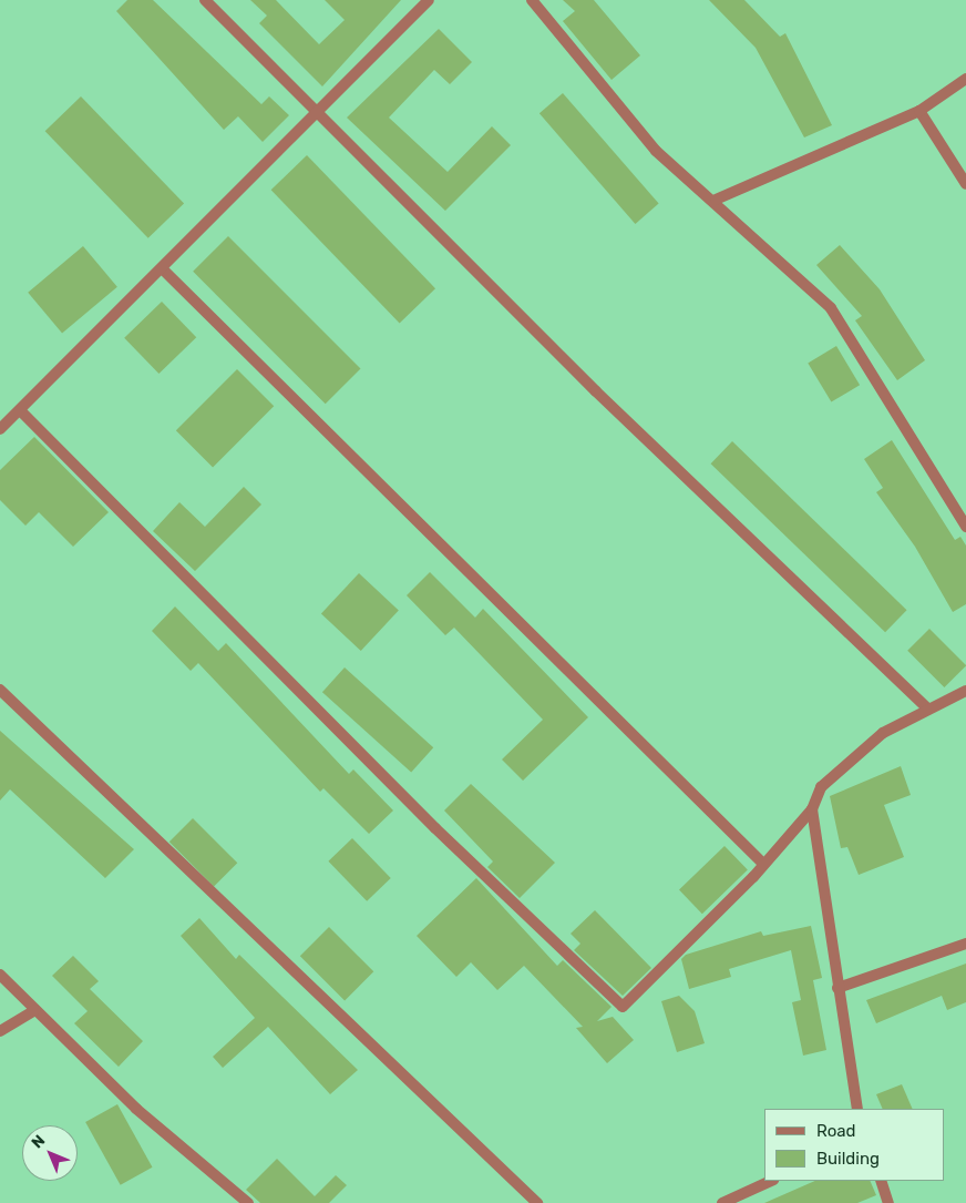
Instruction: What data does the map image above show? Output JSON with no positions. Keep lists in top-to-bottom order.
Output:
{
  "legend": ["Road", "Building"],
  "north": "top left"
}
